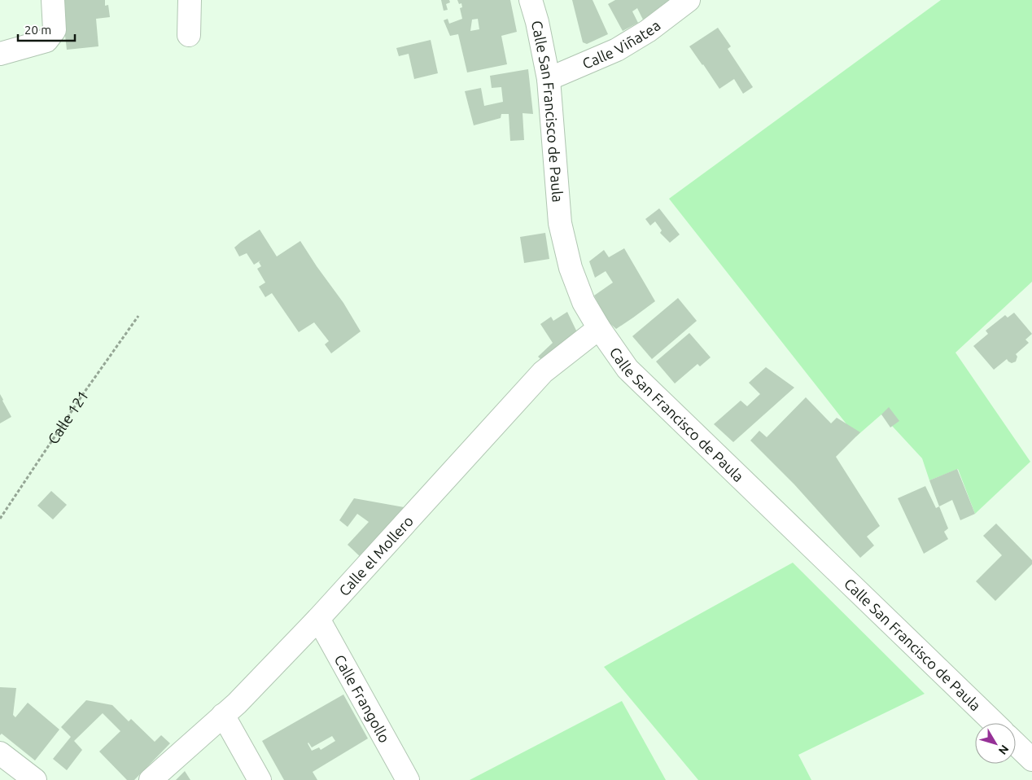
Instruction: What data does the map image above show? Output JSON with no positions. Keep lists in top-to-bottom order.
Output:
{
  "streets": {
    "street": [
      "Calle Viñatea",
      "Calle San Francisco de Paula",
      "Calle el Mollero",
      "Calle Frangollo"
    ],
    "path": ["Calle 121"]
  },
  "crossings": [
    ["Calle Viñatea", "Calle San Francisco de Paula"],
    ["Calle San Francisco de Paula", "Calle el Mollero"],
    ["Calle el Mollero", "Calle Frangollo"]
  ],
  "scale_bar": "20 m",
  "north": "bottom right"
}
